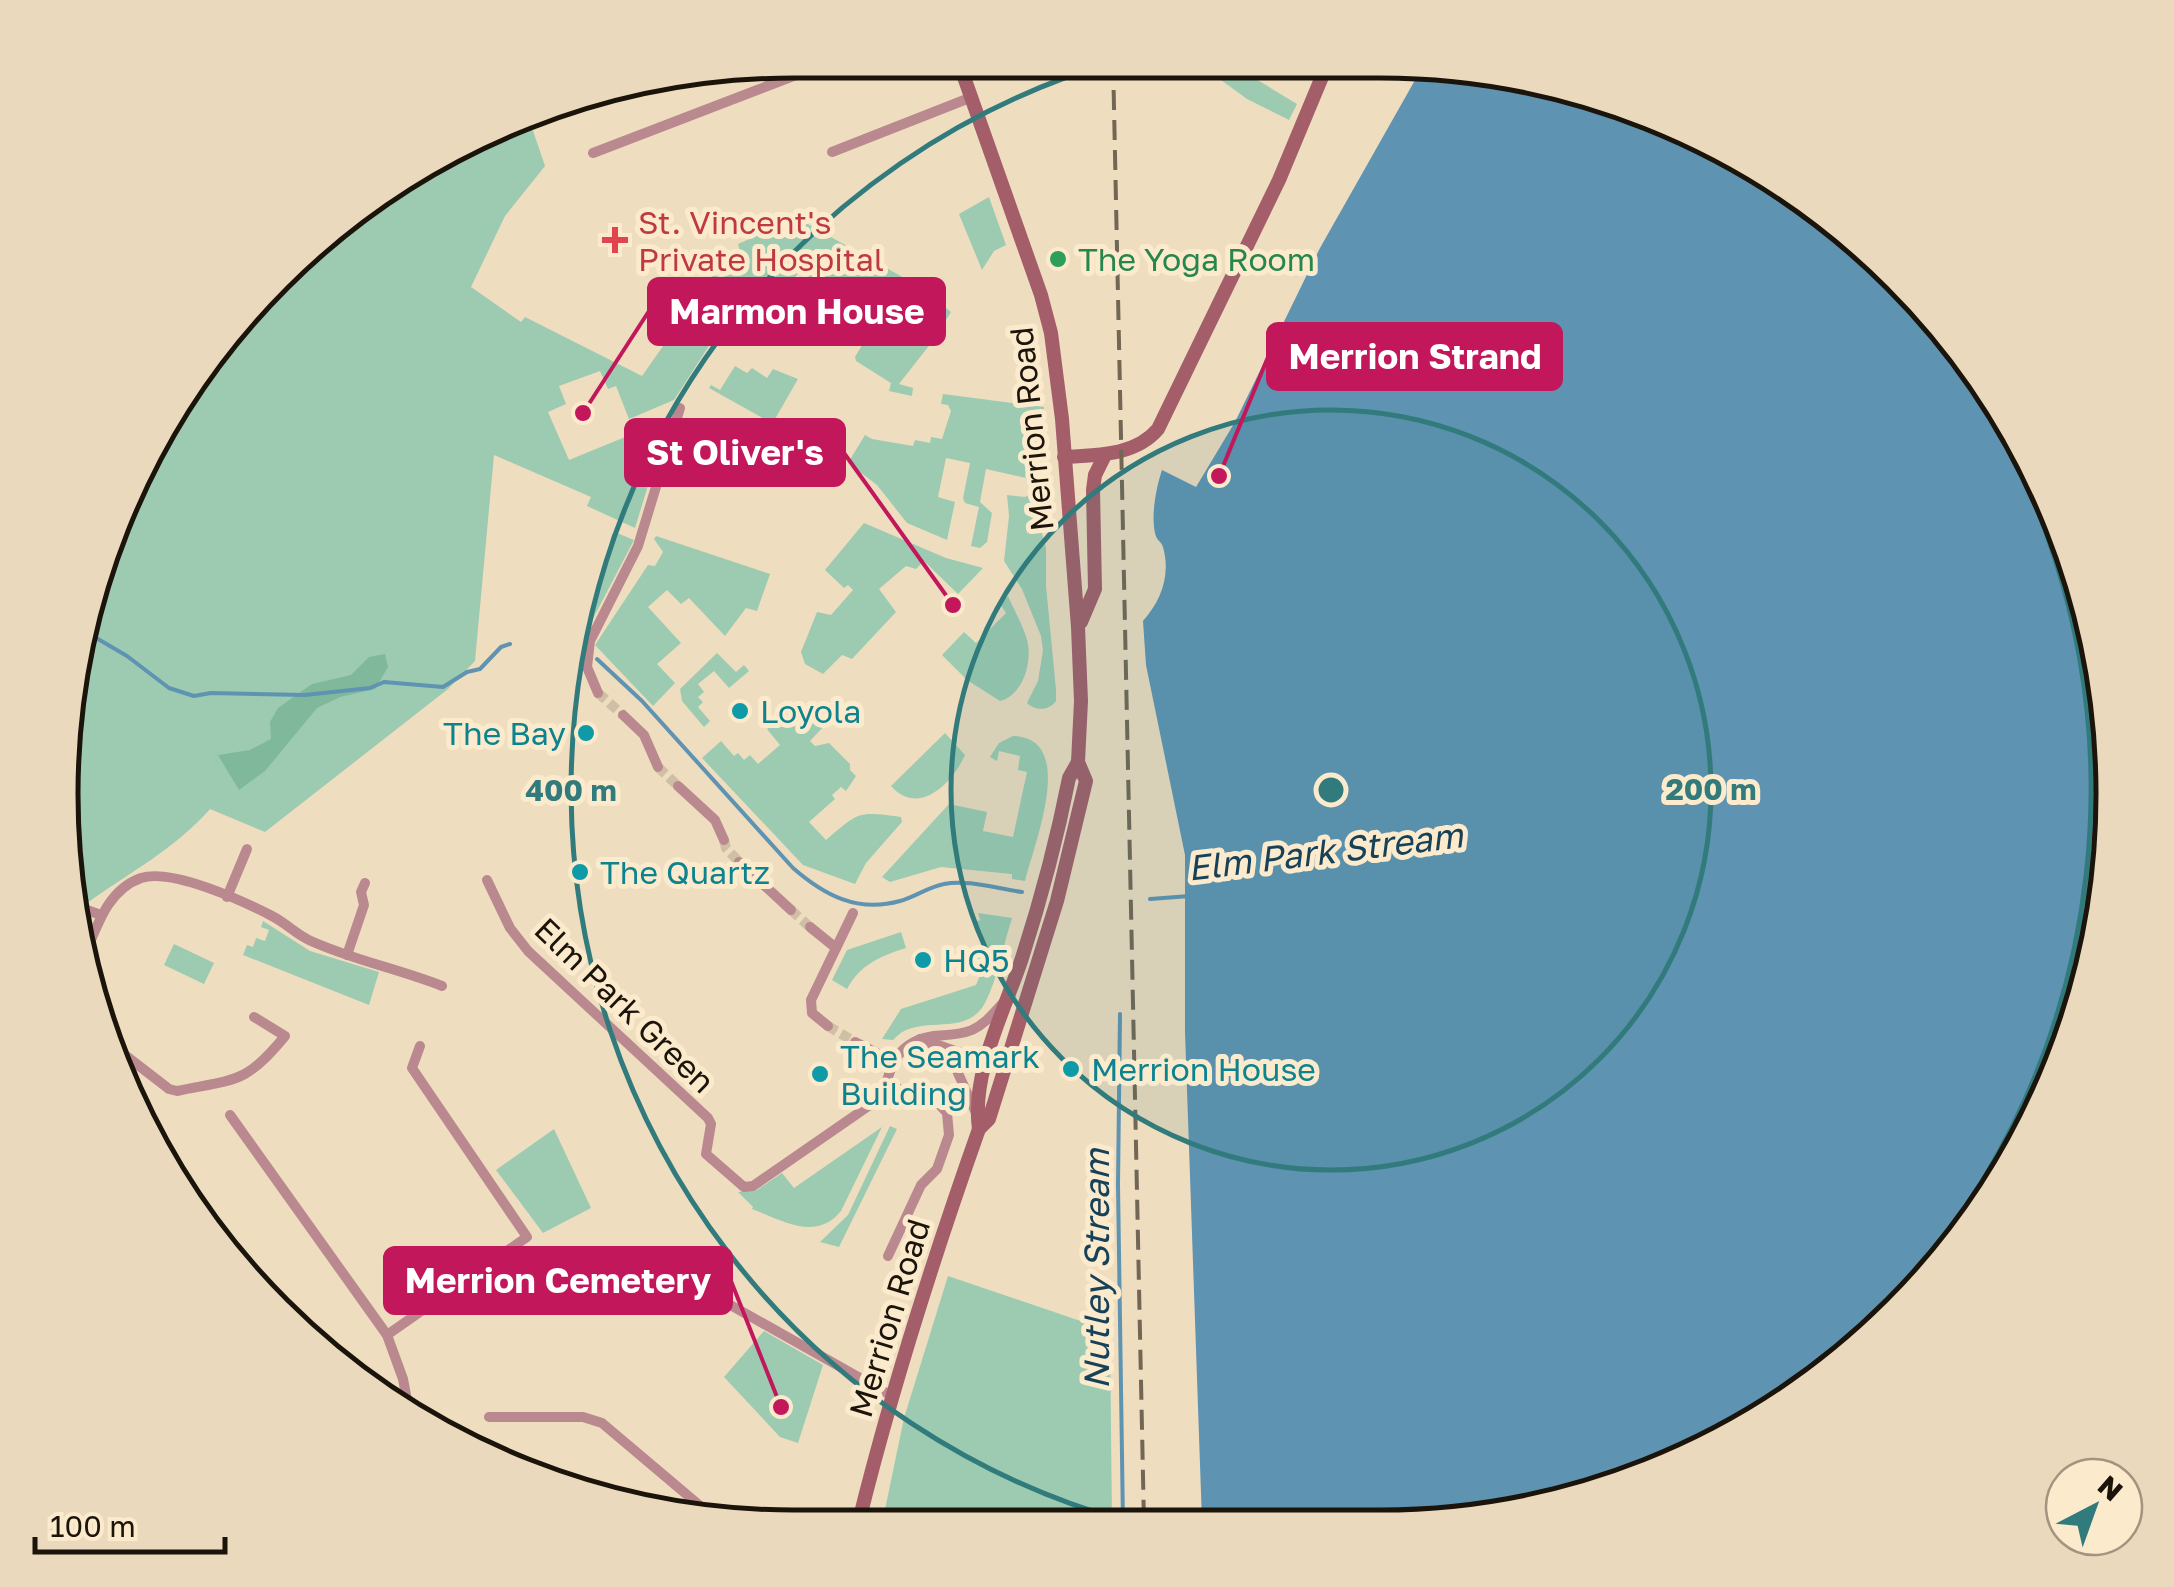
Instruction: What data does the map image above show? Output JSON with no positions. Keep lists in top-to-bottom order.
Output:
{
  "streets": {
    "main road": ["Merrion Road"],
    "street": ["Elm Park Green"]
  },
  "water": ["Elm Park Stream", "Nutley Stream"],
  "places": {
    "health": ["St. Vincent's Private Hospital"],
    "other": [
      "The Yoga Room",
      "Marmon House",
      "Merrion Strand",
      "St Oliver's",
      "Loyola",
      "The Bay",
      "The Quartz",
      "HQ5",
      "Merrion House",
      "The Seamark Building",
      "Merrion Cemetery"
    ]
  },
  "scale_bar": "100 m",
  "north": "top right",
  "rings": ["200 m", "400 m"]
}
